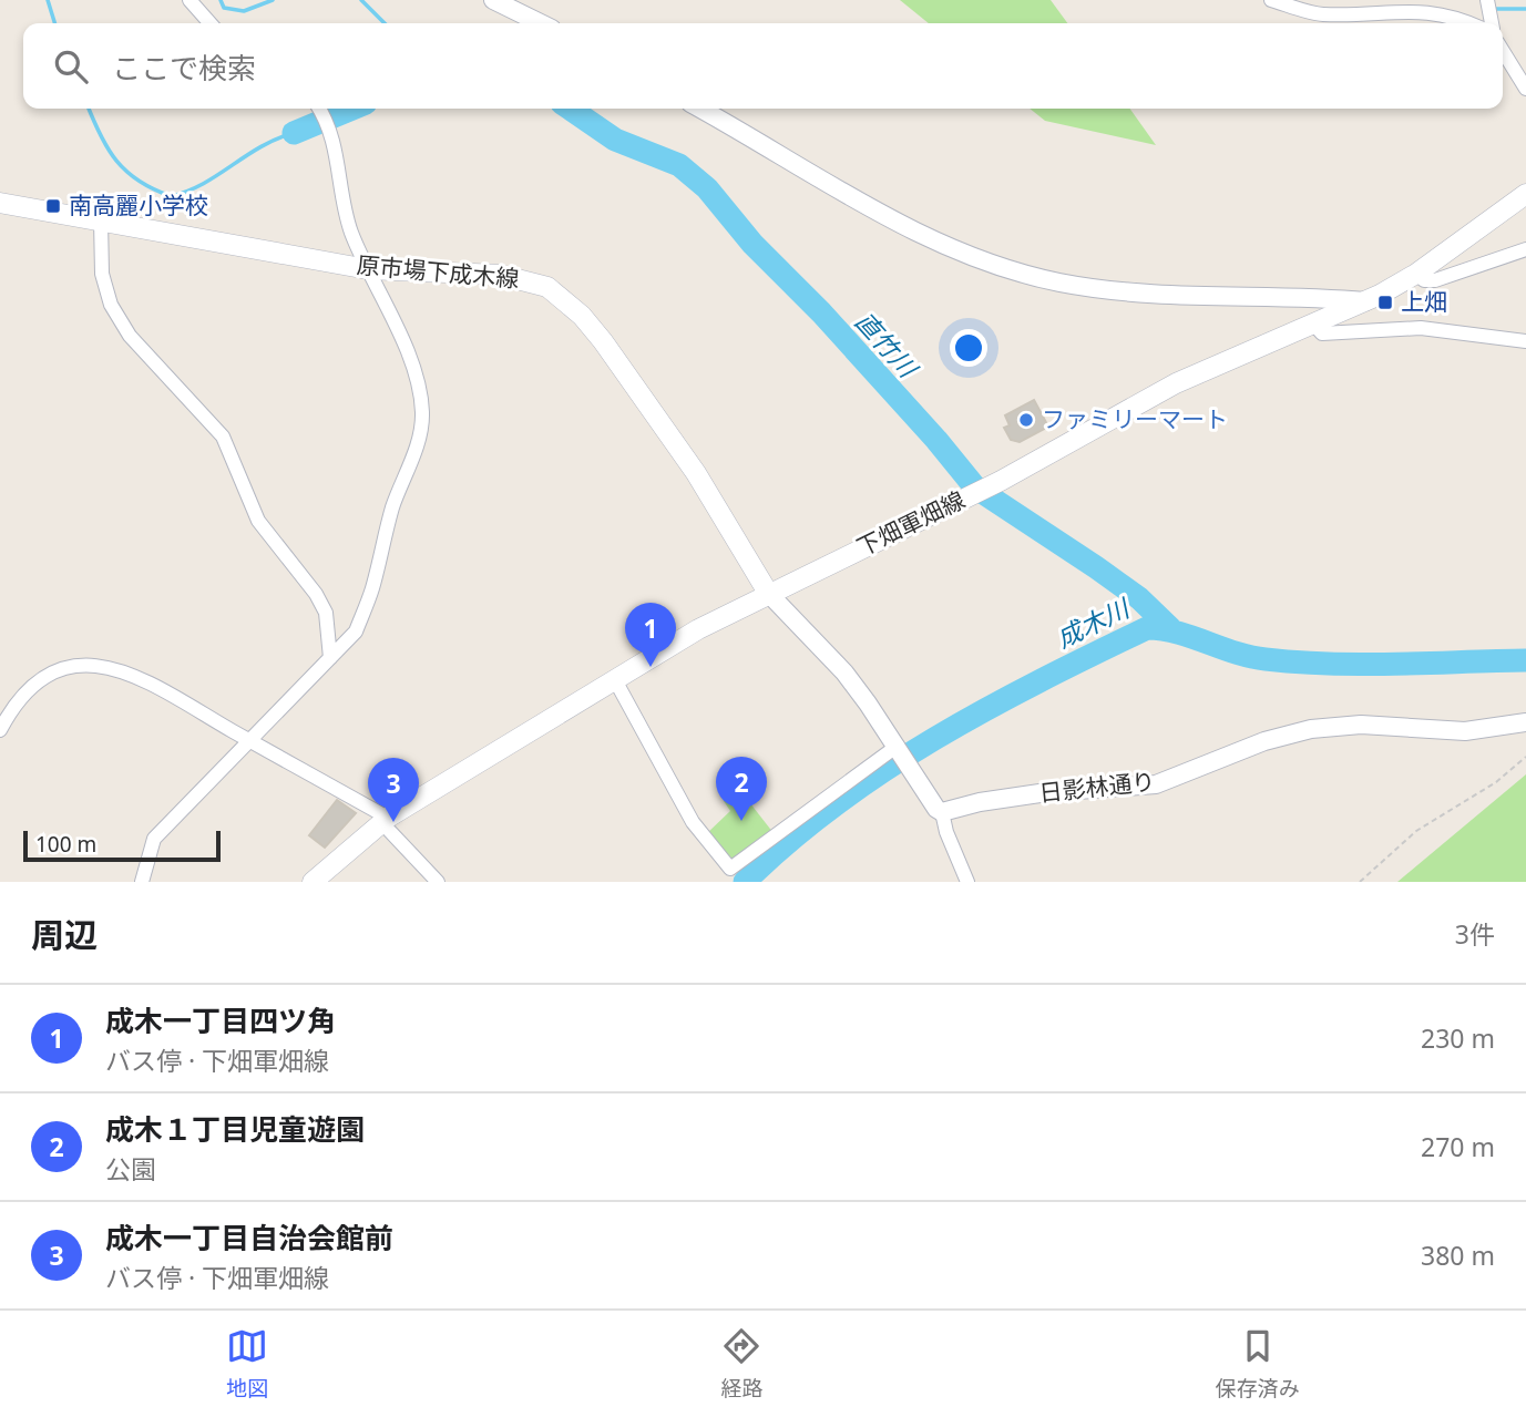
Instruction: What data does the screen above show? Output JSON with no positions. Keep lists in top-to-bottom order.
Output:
{
  "streets": {
    "main road": ["原市場下成木線", "下畑軍畑線"],
    "street": ["日影林通り"]
  },
  "crossings": [
    ["原市場下成木線", "下畑軍畑線"]
  ],
  "water": ["直竹川", "成木川"],
  "places": {
    "transit": ["南高麗小学校", "上畑"],
    "other": ["ファミリーマート"]
  },
  "scale_bar": "100 m",
  "page": {
    "search": "ここで検索",
    "pins": ["1", "2", "3"],
    "scale": "100 m",
    "heading": ["周辺", "3件"],
    "list": [
      {
        "mark": "1",
        "name": "成木一丁目四ツ角",
        "note": "バス停 · 下畑軍畑線",
        "value": "230 m"
      },
      {
        "mark": "2",
        "name": "成木１丁目児童遊園",
        "note": "公園",
        "value": "270 m"
      },
      {
        "mark": "3",
        "name": "成木一丁目自治会館前",
        "note": "バス停 · 下畑軍畑線",
        "value": "380 m"
      }
    ],
    "nav": ["地図", "経路", "保存済み"]
  }
}
